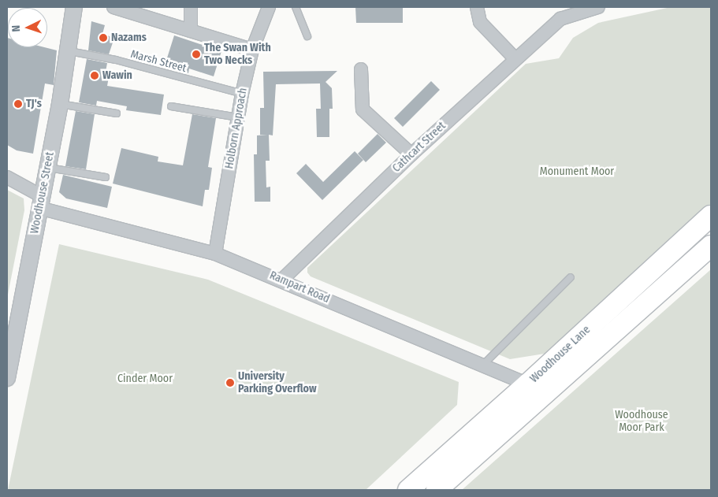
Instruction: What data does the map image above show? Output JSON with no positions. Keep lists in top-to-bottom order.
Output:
{
  "streets": {
    "highway": ["Woodhouse Lane"],
    "street": [
      "Holborn Approach",
      "Cathcart Street",
      "Woodhouse Street",
      "Rampart Road"
    ],
    "lane": ["Marsh Street"]
  },
  "crossings": [
    ["Marsh Street", "Holborn Approach"],
    ["Marsh Street", "Woodhouse Street"],
    ["Holborn Approach", "Rampart Road"],
    ["Cathcart Street", "Rampart Road"],
    ["Woodhouse Street", "Rampart Road"],
    ["Rampart Road", "Woodhouse Lane"]
  ],
  "parks": ["Monument Moor", "Cinder Moor", "Woodhouse Moor Park"],
  "places": [
    "Nazams",
    "The Swan With Two Necks",
    "Wawin",
    "TJ's",
    "University Parking Overflow"
  ],
  "north": "left"
}
